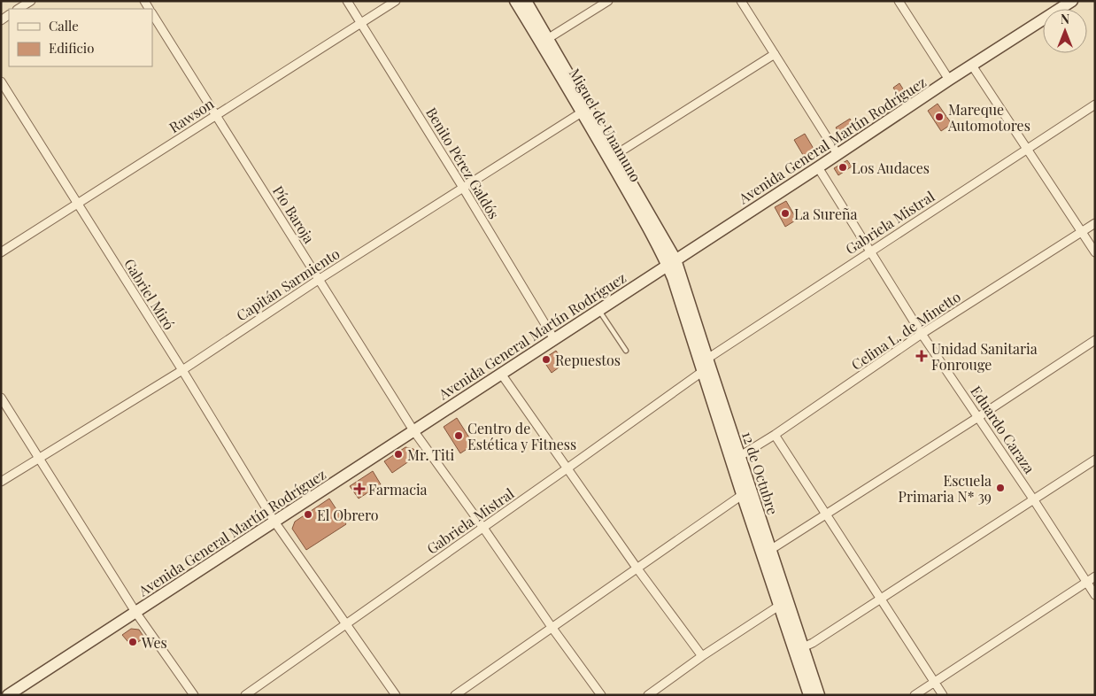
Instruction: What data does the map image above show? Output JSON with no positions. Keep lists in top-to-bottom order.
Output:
{
  "streets": {
    "main road": ["Miguel de Unamuno", "Avenida General Martín Rodríguez", "12 de Octubre"],
    "street": [
      "Rawson",
      "Benito Pérez Galdós",
      "Pío Baroja",
      "Gabriela Mistral",
      "Capitán Sarmiento",
      "Gabriel Miró",
      "Celina L. de Minetto",
      "Eduardo Caraza"
    ]
  },
  "crossings": [
    ["Rawson", "Benito Pérez Galdós"],
    ["Rawson", "Pío Baroja"],
    ["Rawson", "Gabriel Miró"],
    ["Miguel de Unamuno", "Avenida General Martín Rodríguez"],
    ["Miguel de Unamuno", "Capitán Sarmiento"],
    ["Miguel de Unamuno", "12 de Octubre"],
    ["Avenida General Martín Rodríguez", "Benito Pérez Galdós"],
    ["Avenida General Martín Rodríguez", "Pío Baroja"],
    ["Avenida General Martín Rodríguez", "Gabriel Miró"],
    ["Avenida General Martín Rodríguez", "Eduardo Caraza"],
    ["Avenida General Martín Rodríguez", "12 de Octubre"],
    ["Benito Pérez Galdós", "Capitán Sarmiento"],
    ["Pío Baroja", "Gabriela Mistral"],
    ["Pío Baroja", "Capitán Sarmiento"],
    ["Gabriela Mistral", "Gabriel Miró"],
    ["Gabriela Mistral", "Eduardo Caraza"],
    ["Gabriela Mistral", "12 de Octubre"],
    ["Capitán Sarmiento", "Gabriel Miró"],
    ["Celina L. de Minetto", "Eduardo Caraza"],
    ["Celina L. de Minetto", "12 de Octubre"]
  ],
  "places": {
    "other": [
      "Mareque Automotores",
      "Los Audaces",
      "La Sureña",
      "Repuestos",
      "Centro de Estética y Fitness",
      "Mr. Titi",
      "Escuela Primaria N* 39",
      "El Obrero",
      "Wes"
    ],
    "health": ["Unidad Sanitaria Fonrouge", "Farmacia"]
  },
  "legend": ["Calle", "Edificio"],
  "north": "top"
}
